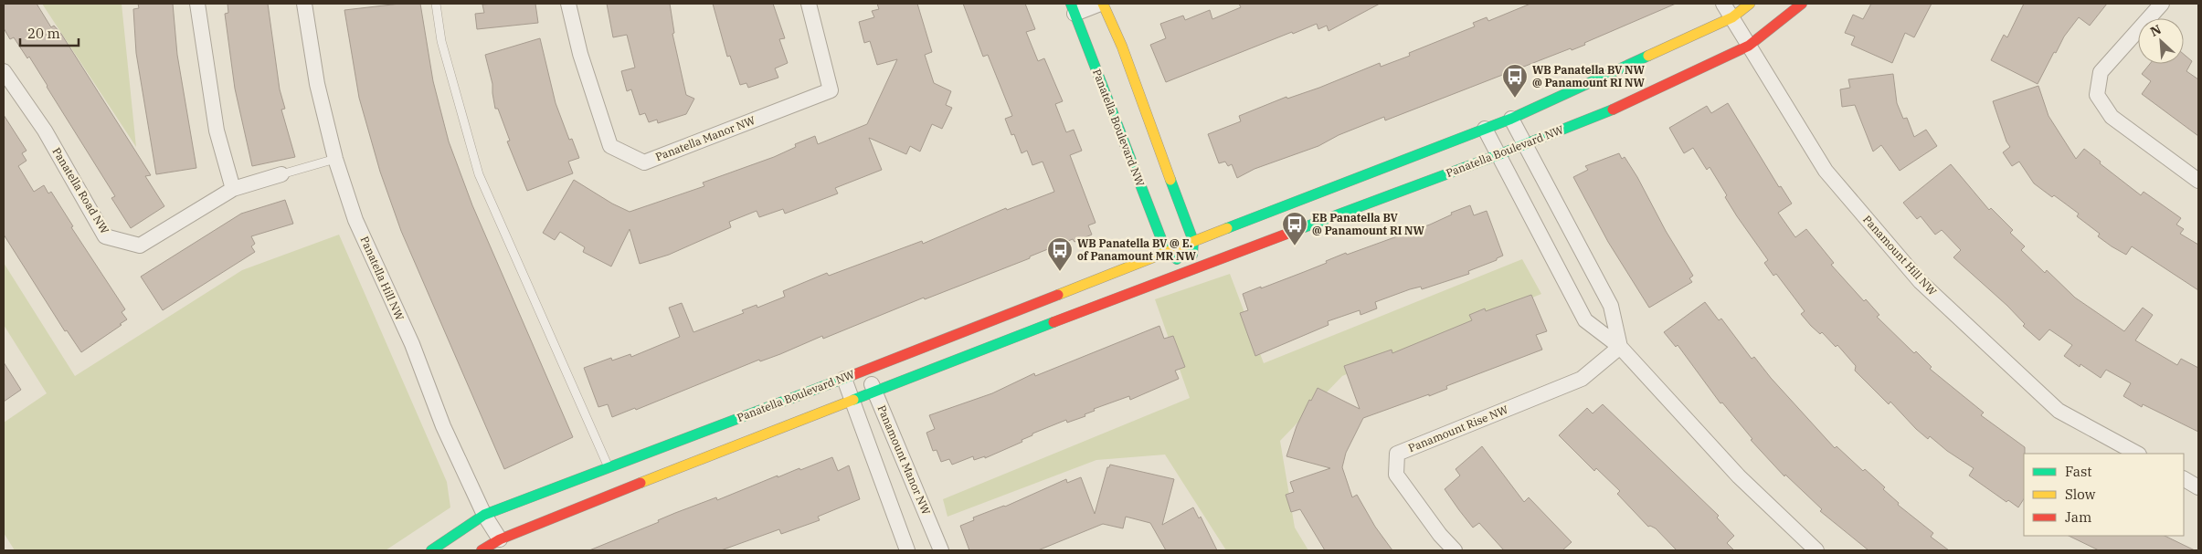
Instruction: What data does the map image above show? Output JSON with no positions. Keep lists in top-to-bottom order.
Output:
{
  "streets": {
    "street": [
      "Panatella Boulevard NW",
      "Panatella Manor NW",
      "Panatella Road NW",
      "Panamount Hill NW",
      "Panatella Hill NW",
      "Panamount Rise NW",
      "Panamount Manor NW"
    ]
  },
  "crossings": [
    ["Panatella Boulevard NW", "Panamount Hill NW"],
    ["Panatella Boulevard NW", "Panatella Hill NW"],
    ["Panatella Boulevard NW", "Panamount Manor NW"],
    ["Panatella Road NW", "Panatella Hill NW"]
  ],
  "places": {
    "bus stop": ["WB Panatella BV NW @ Panamount RI NW", "EB Panatella BV @ Panamount RI NW", "WB Panatella BV @ E. of Panamount MR NW"]
  },
  "legend": ["Fast", "Slow", "Jam"],
  "scale_bar": "20 m",
  "north": "top left"
}
